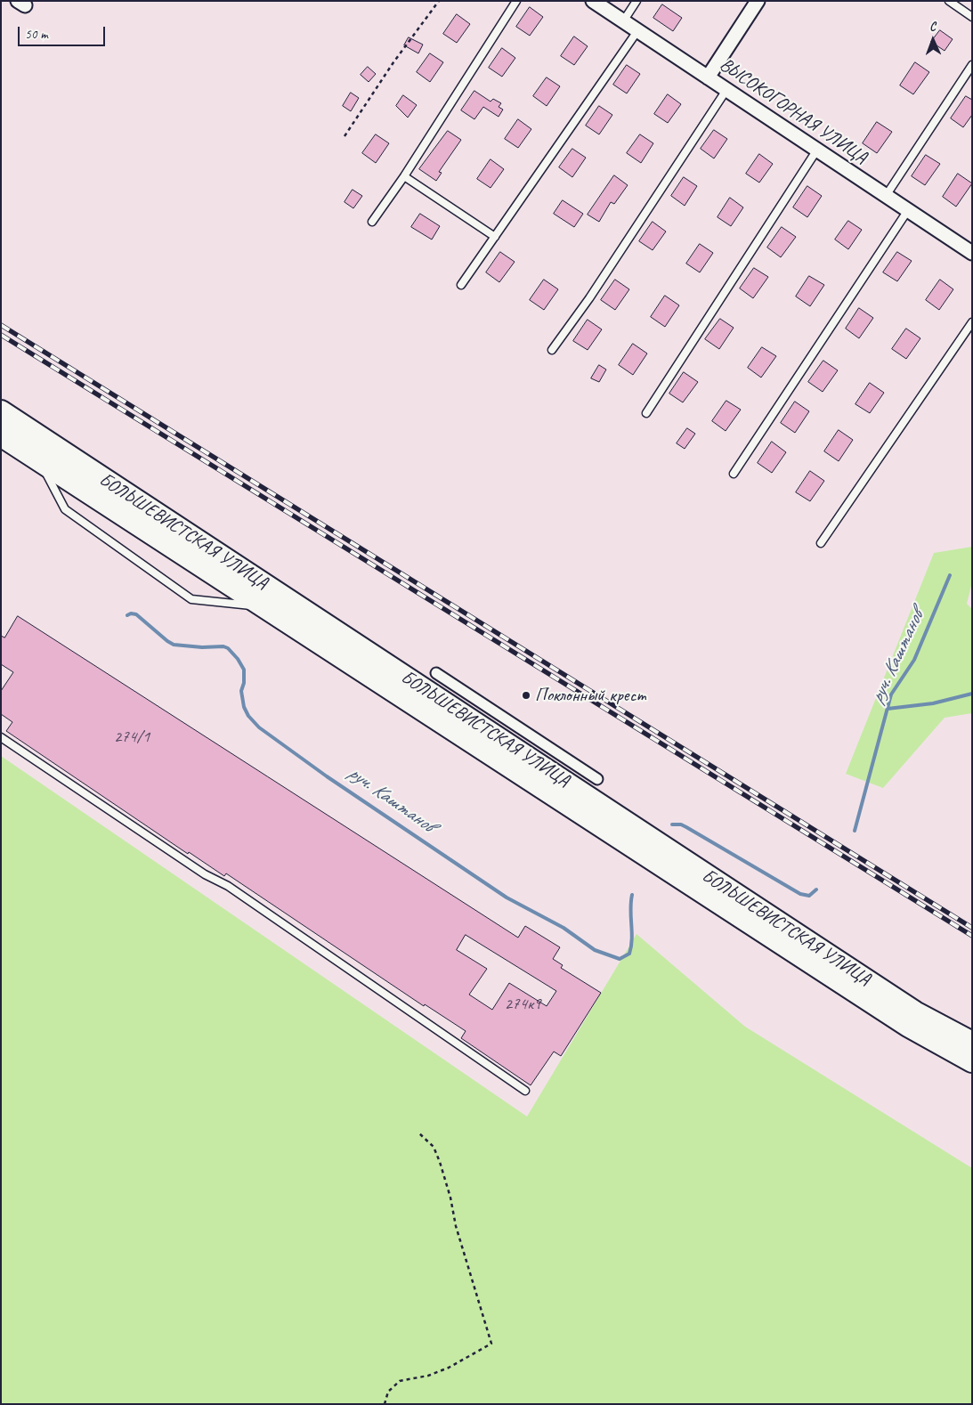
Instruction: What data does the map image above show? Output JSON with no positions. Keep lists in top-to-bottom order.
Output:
{
  "streets": {
    "highway": ["БОЛЬШЕВИСТСКАЯ УЛИЦА"],
    "street": ["ВЫСОКОГОРНАЯ УЛИЦА"]
  },
  "water": ["руч. Каштанов"],
  "places": ["Поклонный крест"],
  "house_numbers": ["274/1", "274к9"],
  "scale_bar": "50 m",
  "north": "top"
}
